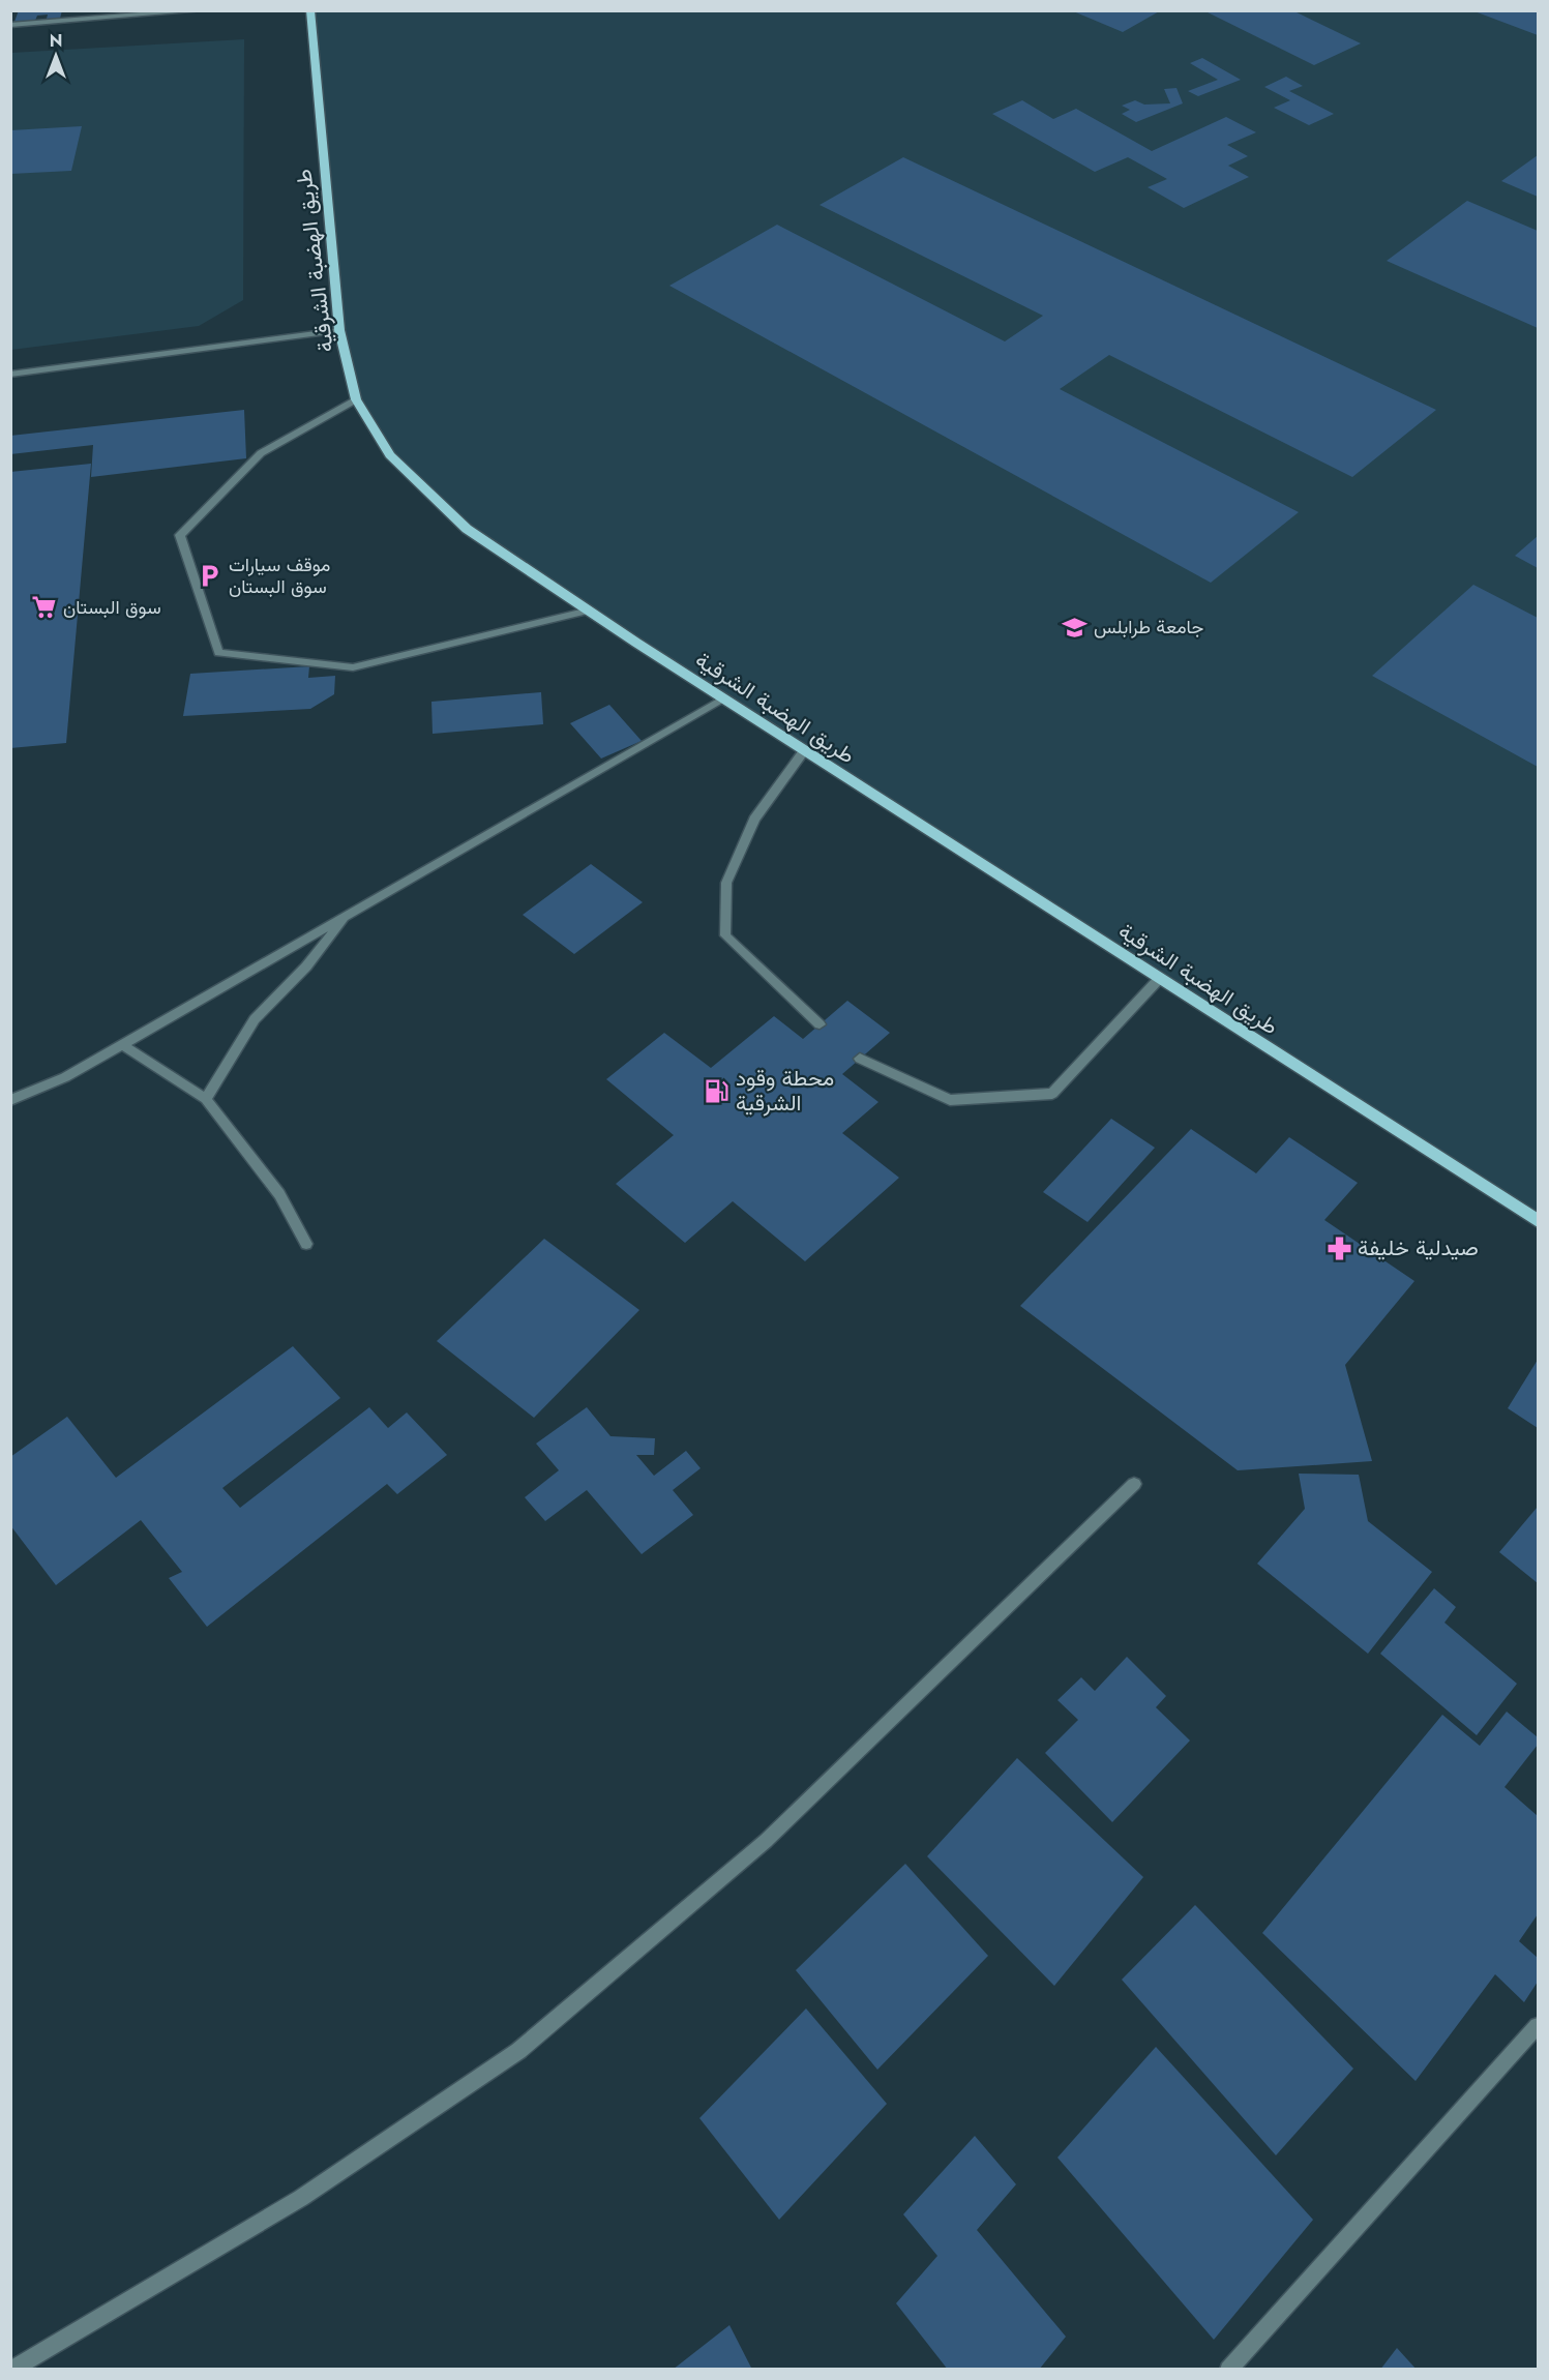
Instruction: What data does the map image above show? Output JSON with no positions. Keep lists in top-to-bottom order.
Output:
{
  "streets": {
    "main road": ["طريق الهضبة الشرقية"]
  },
  "places": {
    "parking": ["موقف سيارات سوق البستان"],
    "supermarket": ["سوق البستان"],
    "school or university": ["جامعة طرابلس"],
    "fuel station": ["محطة وقود الشرقية"],
    "pharmacy": ["صيدلية خليفة"]
  },
  "north": "top"
}
